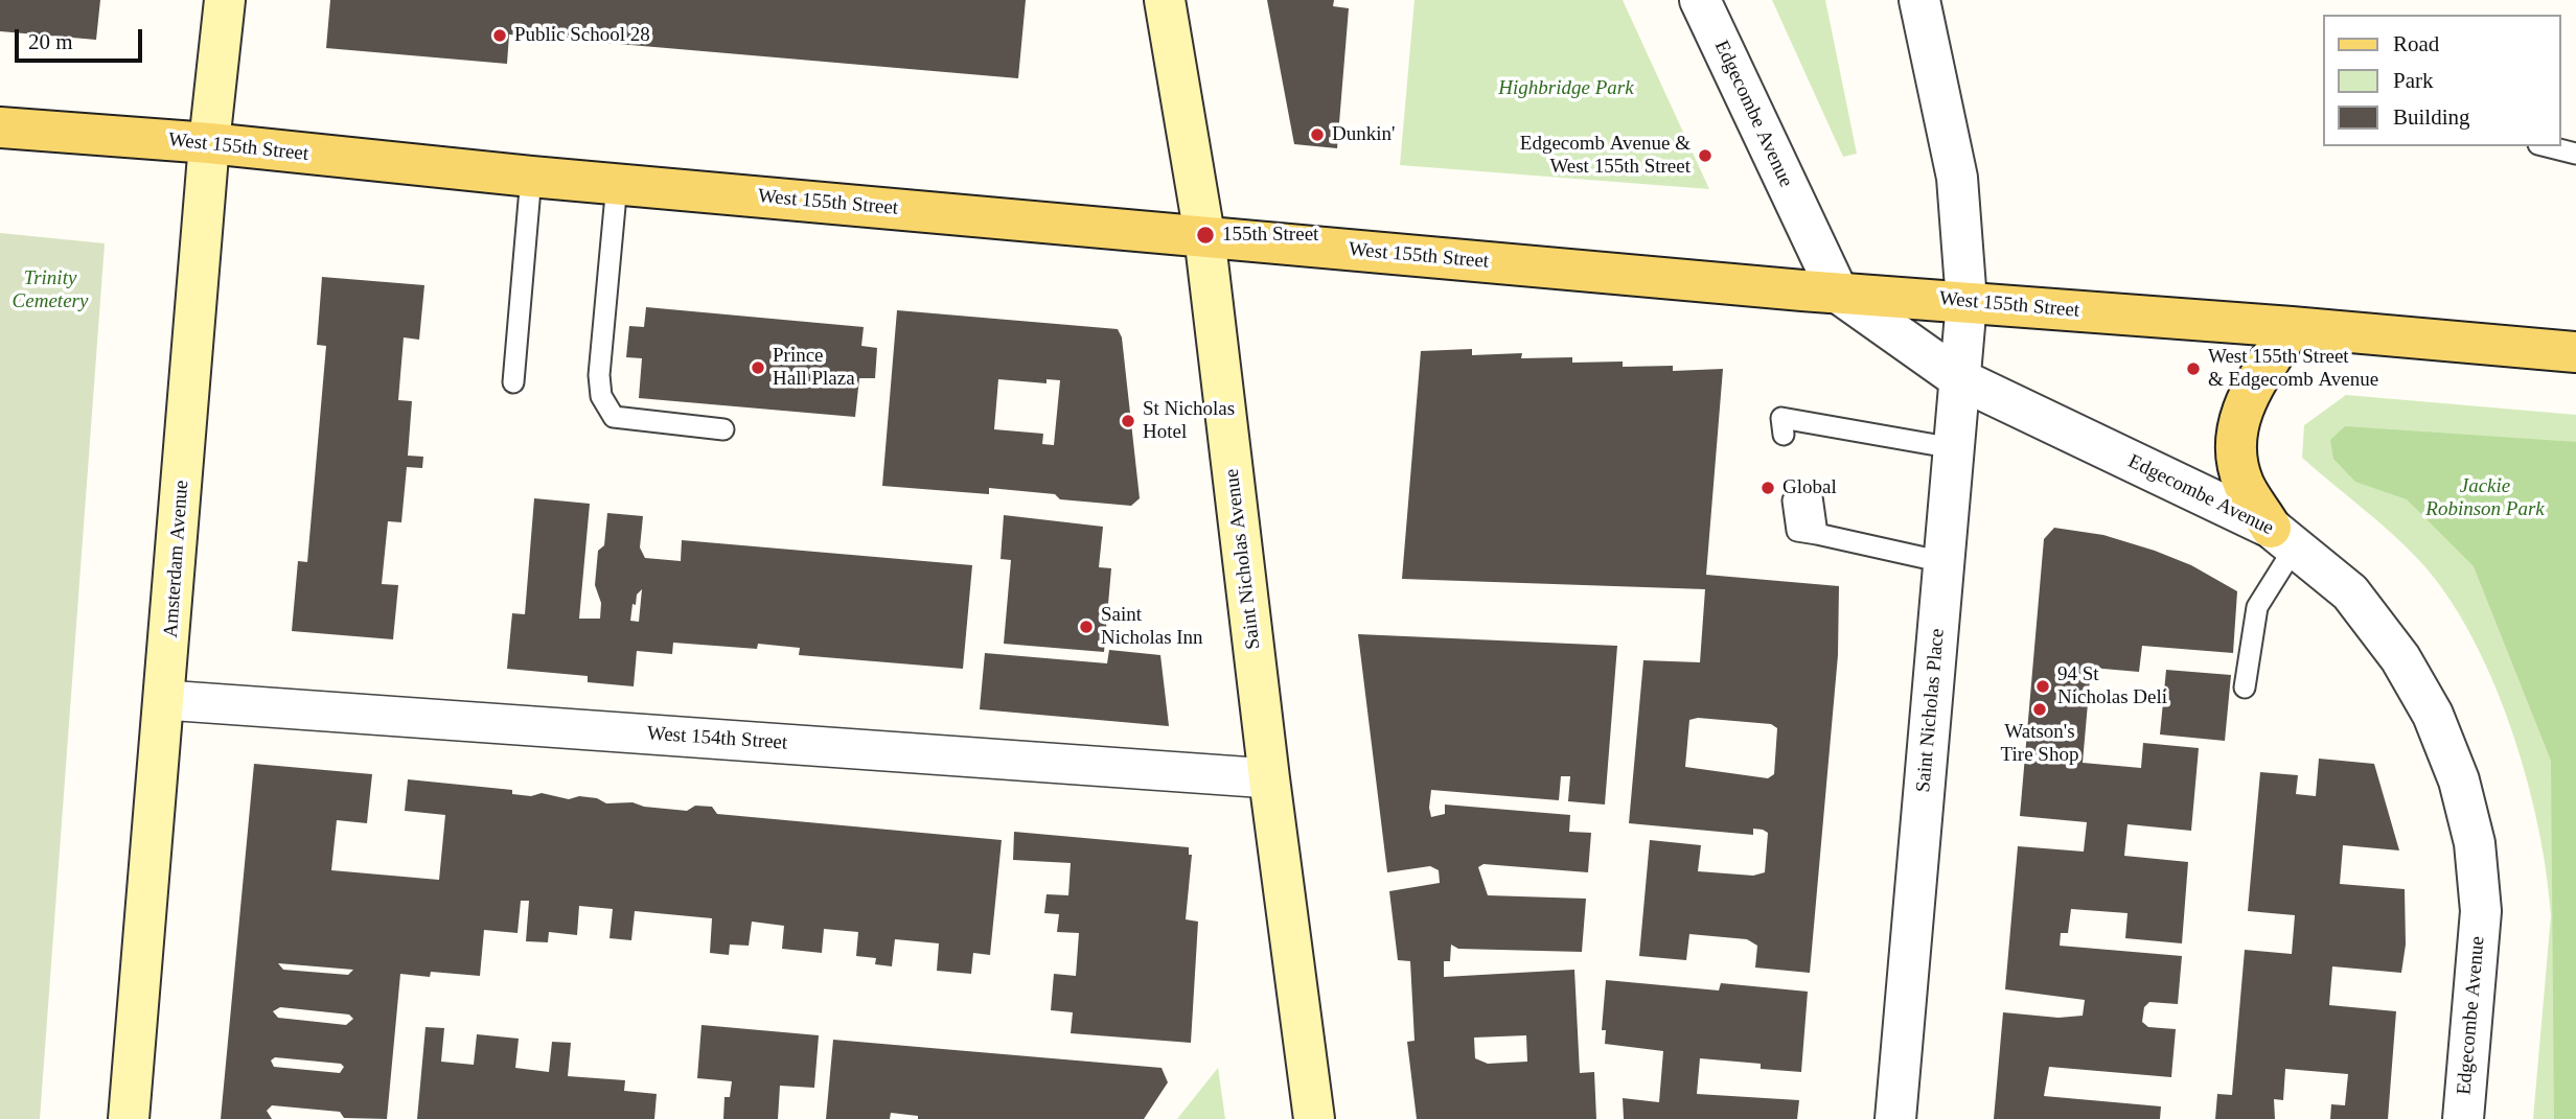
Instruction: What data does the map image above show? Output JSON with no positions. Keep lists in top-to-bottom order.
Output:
{
  "streets": {
    "main road": ["West 155th Street", "Amsterdam Avenue", "Saint Nicholas Avenue"],
    "street": ["Edgecombe Avenue", "Saint Nicholas Place", "West 154th Street"]
  },
  "crossings": [
    ["Edgecombe Avenue", "West 155th Street"],
    ["Edgecombe Avenue", "Saint Nicholas Place"],
    ["West 155th Street", "Amsterdam Avenue"],
    ["West 155th Street", "Saint Nicholas Avenue"],
    ["West 155th Street", "Saint Nicholas Place"],
    ["Amsterdam Avenue", "West 154th Street"],
    ["Saint Nicholas Avenue", "West 154th Street"]
  ],
  "parks": ["Highbridge Park", "Trinity Cemetery", "Jackie Robinson Park"],
  "places": [
    "Public School 28",
    "Dunkin'",
    "Edgecomb Avenue & West 155th Street",
    "155th Street",
    "Prince Hall Plaza",
    "West 155th Street & Edgecomb Avenue",
    "St Nicholas Hotel",
    "Global",
    "Saint Nicholas Inn",
    "94 St Nicholas Deli",
    "Watson's Tire Shop"
  ],
  "legend": ["Road", "Park", "Building"],
  "scale_bar": "20 m"
}
